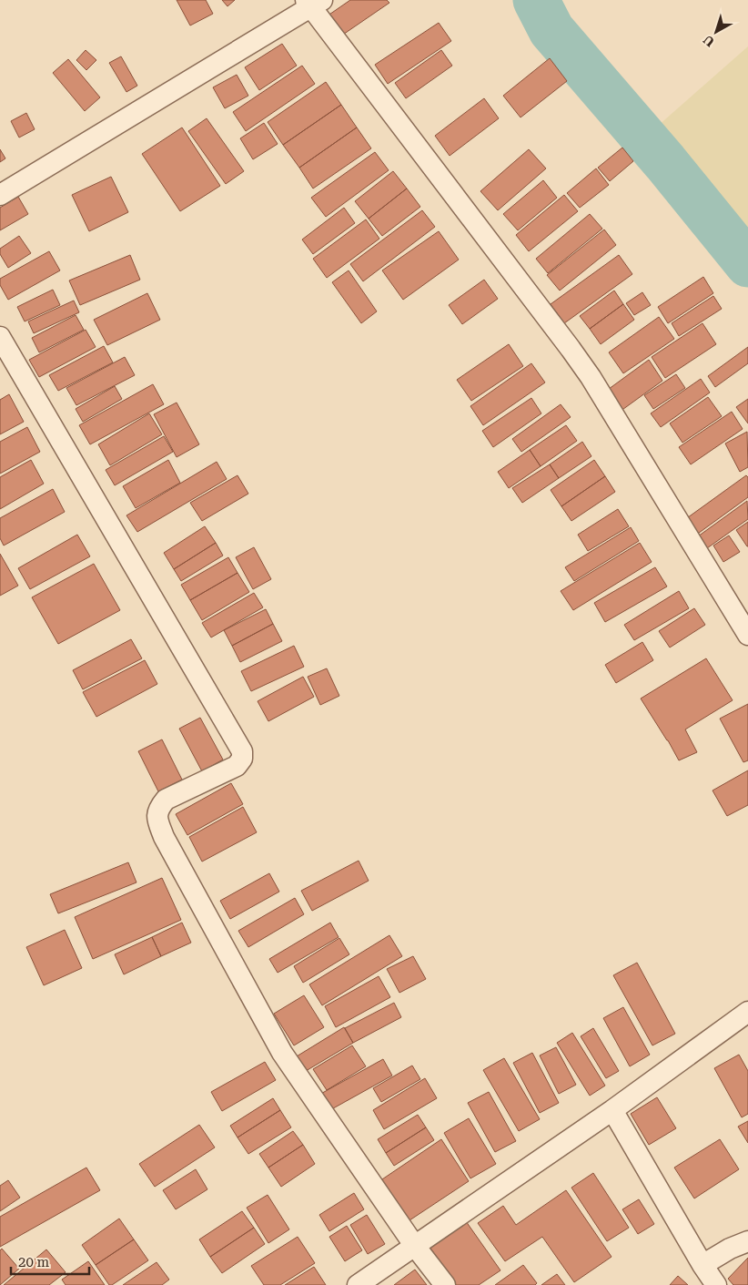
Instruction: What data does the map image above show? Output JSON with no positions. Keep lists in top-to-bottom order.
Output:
{
  "scale_bar": "20 m",
  "north": "bottom left"
}
